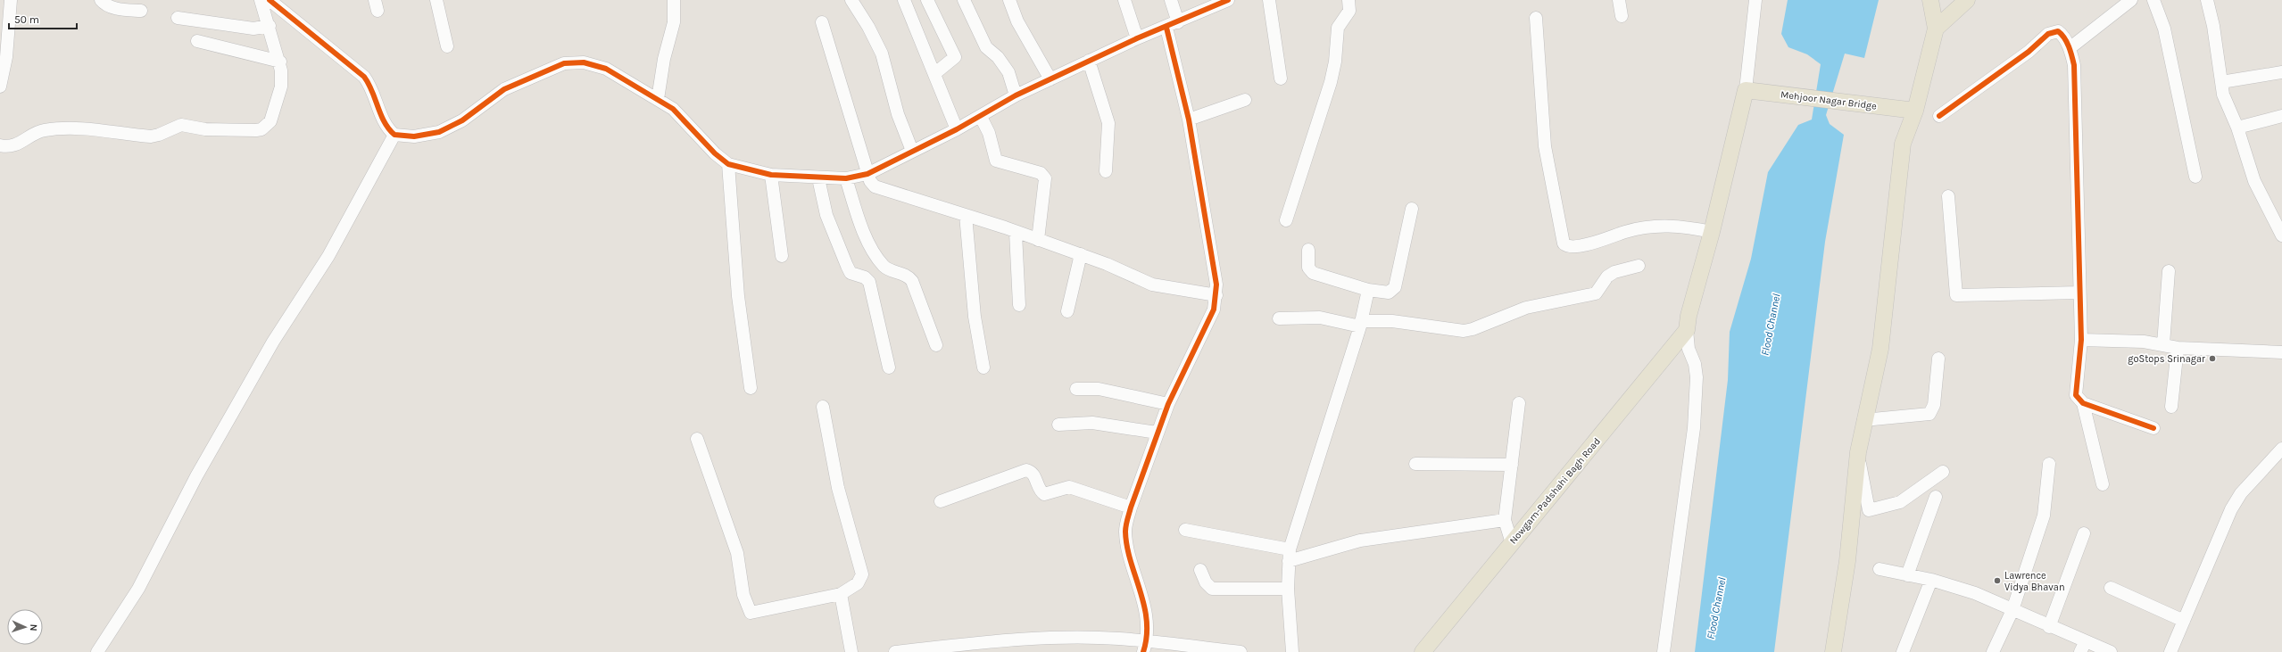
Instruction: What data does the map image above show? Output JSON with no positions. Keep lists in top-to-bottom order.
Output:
{
  "streets": {
    "main road": ["Mehjoor Nagar Bridge", "Nowgam-Padshahi Bagh Road"]
  },
  "water": ["Flood Channel"],
  "places": ["goStops Srinagar", "Lawrence Vidya Bhavan"],
  "scale_bar": "50 m",
  "north": "right"
}
